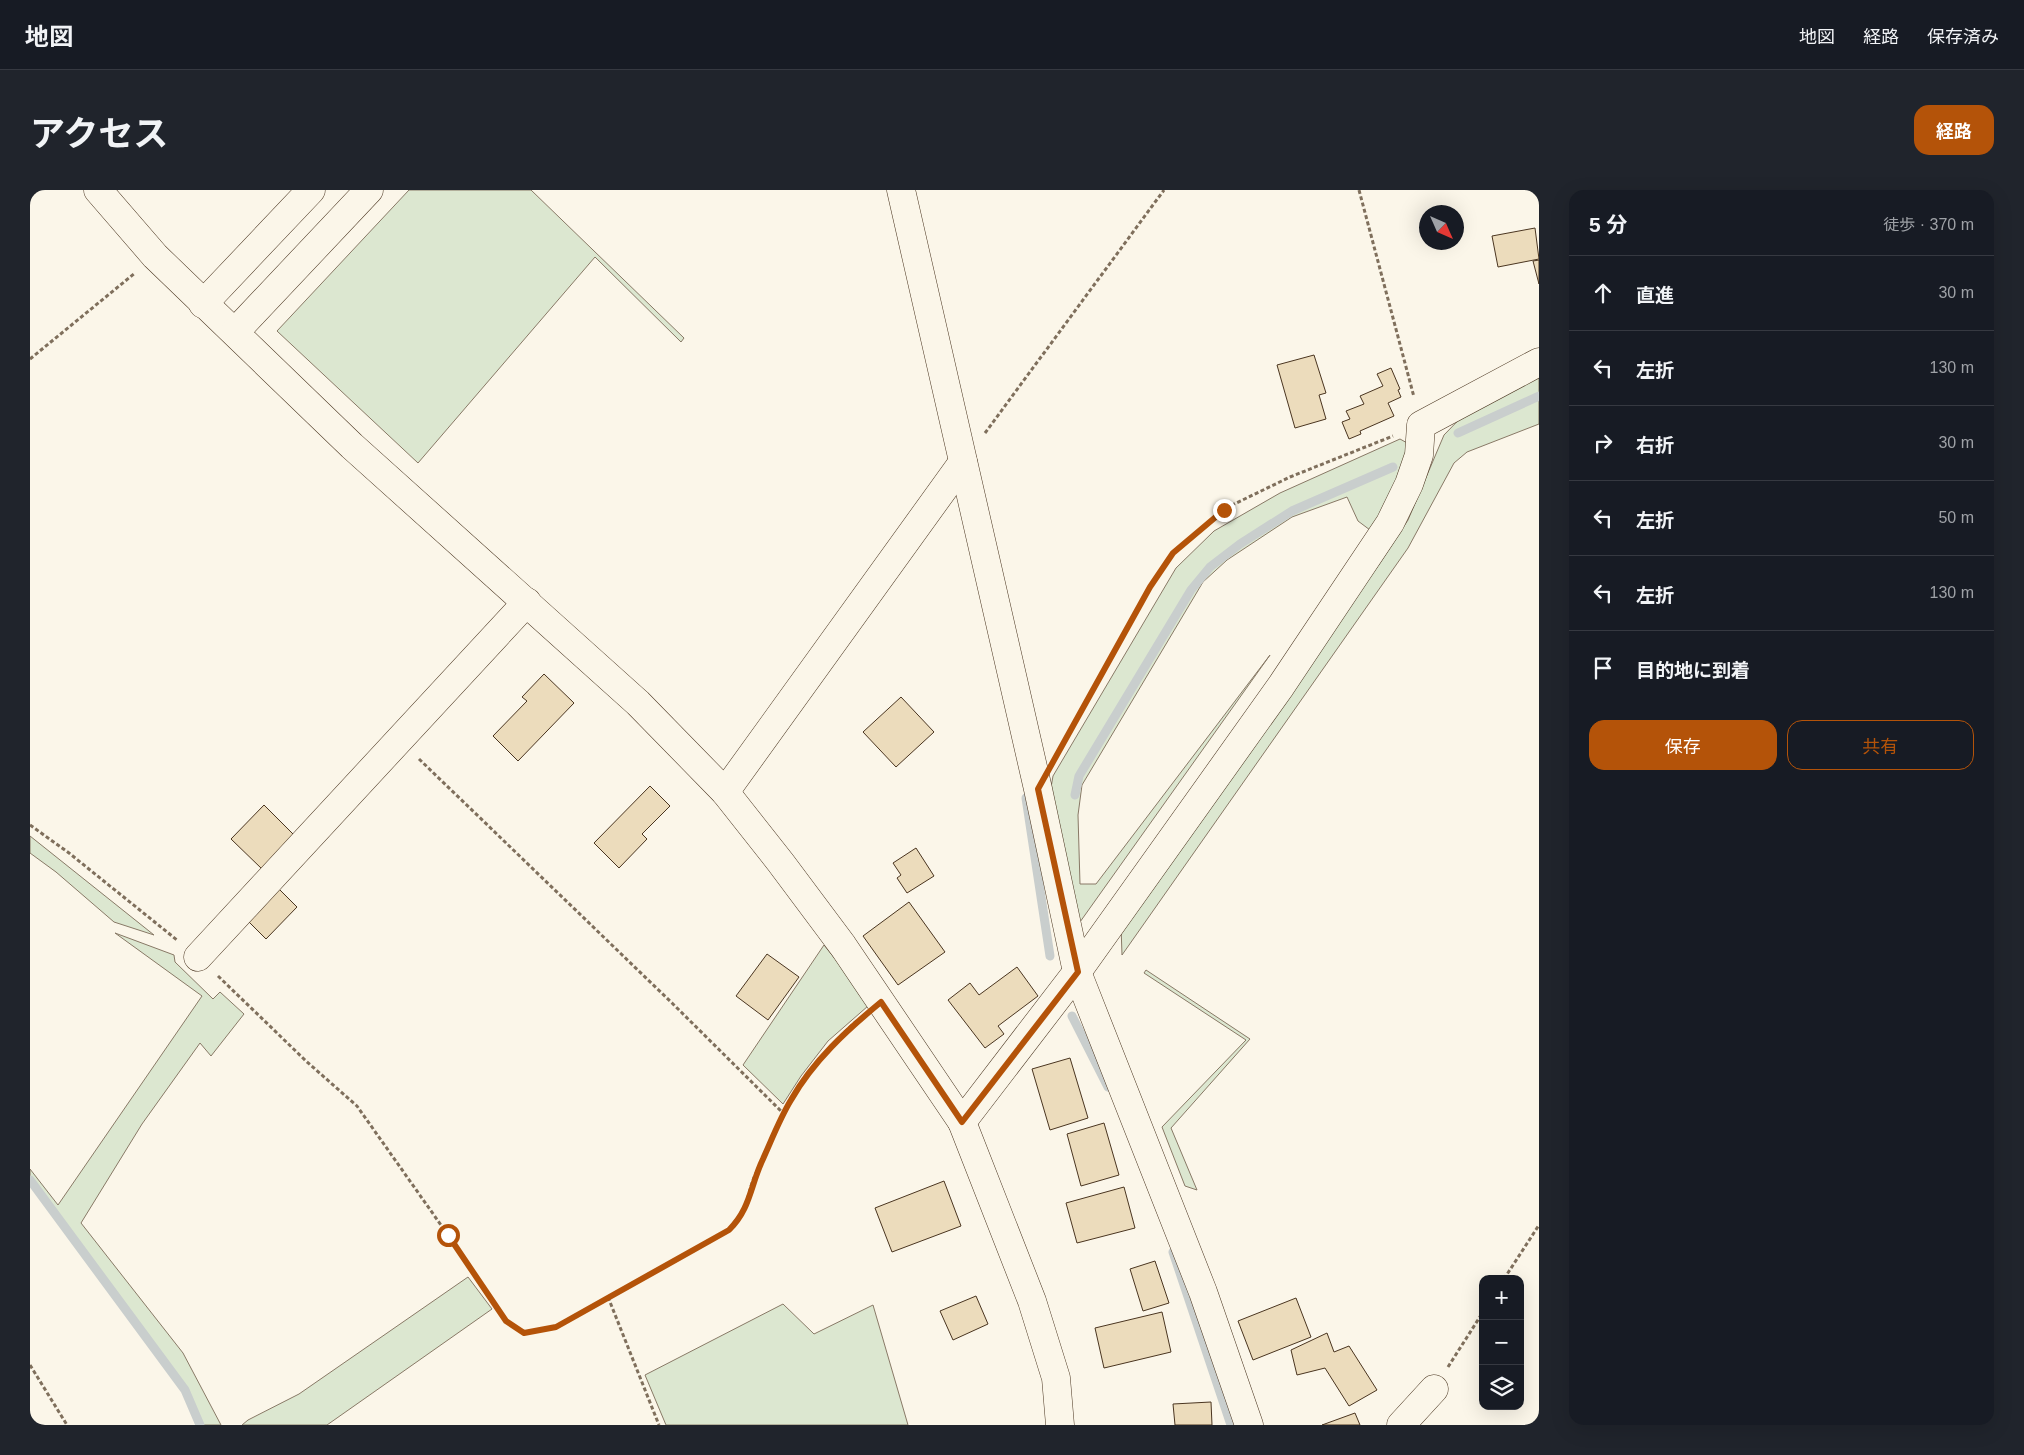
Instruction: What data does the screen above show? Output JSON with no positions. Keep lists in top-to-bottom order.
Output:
{
  "north": "bottom right",
  "page": {
    "header": "地図",
    "nav": ["地図", "経路", "保存済み"],
    "title": "アクセス",
    "buttons": [
      "経路",
      ["保存", "共有"]
    ],
    "heading": ["5 分", "徒歩 · 370 m"],
    "list": [
      ["直進", "30 m"],
      ["左折", "130 m"],
      ["右折", "30 m"],
      ["左折", "50 m"],
      ["左折", "130 m"],
      "目的地に到着"
    ],
    "map_buttons": ["+", "−"]
  }
}
